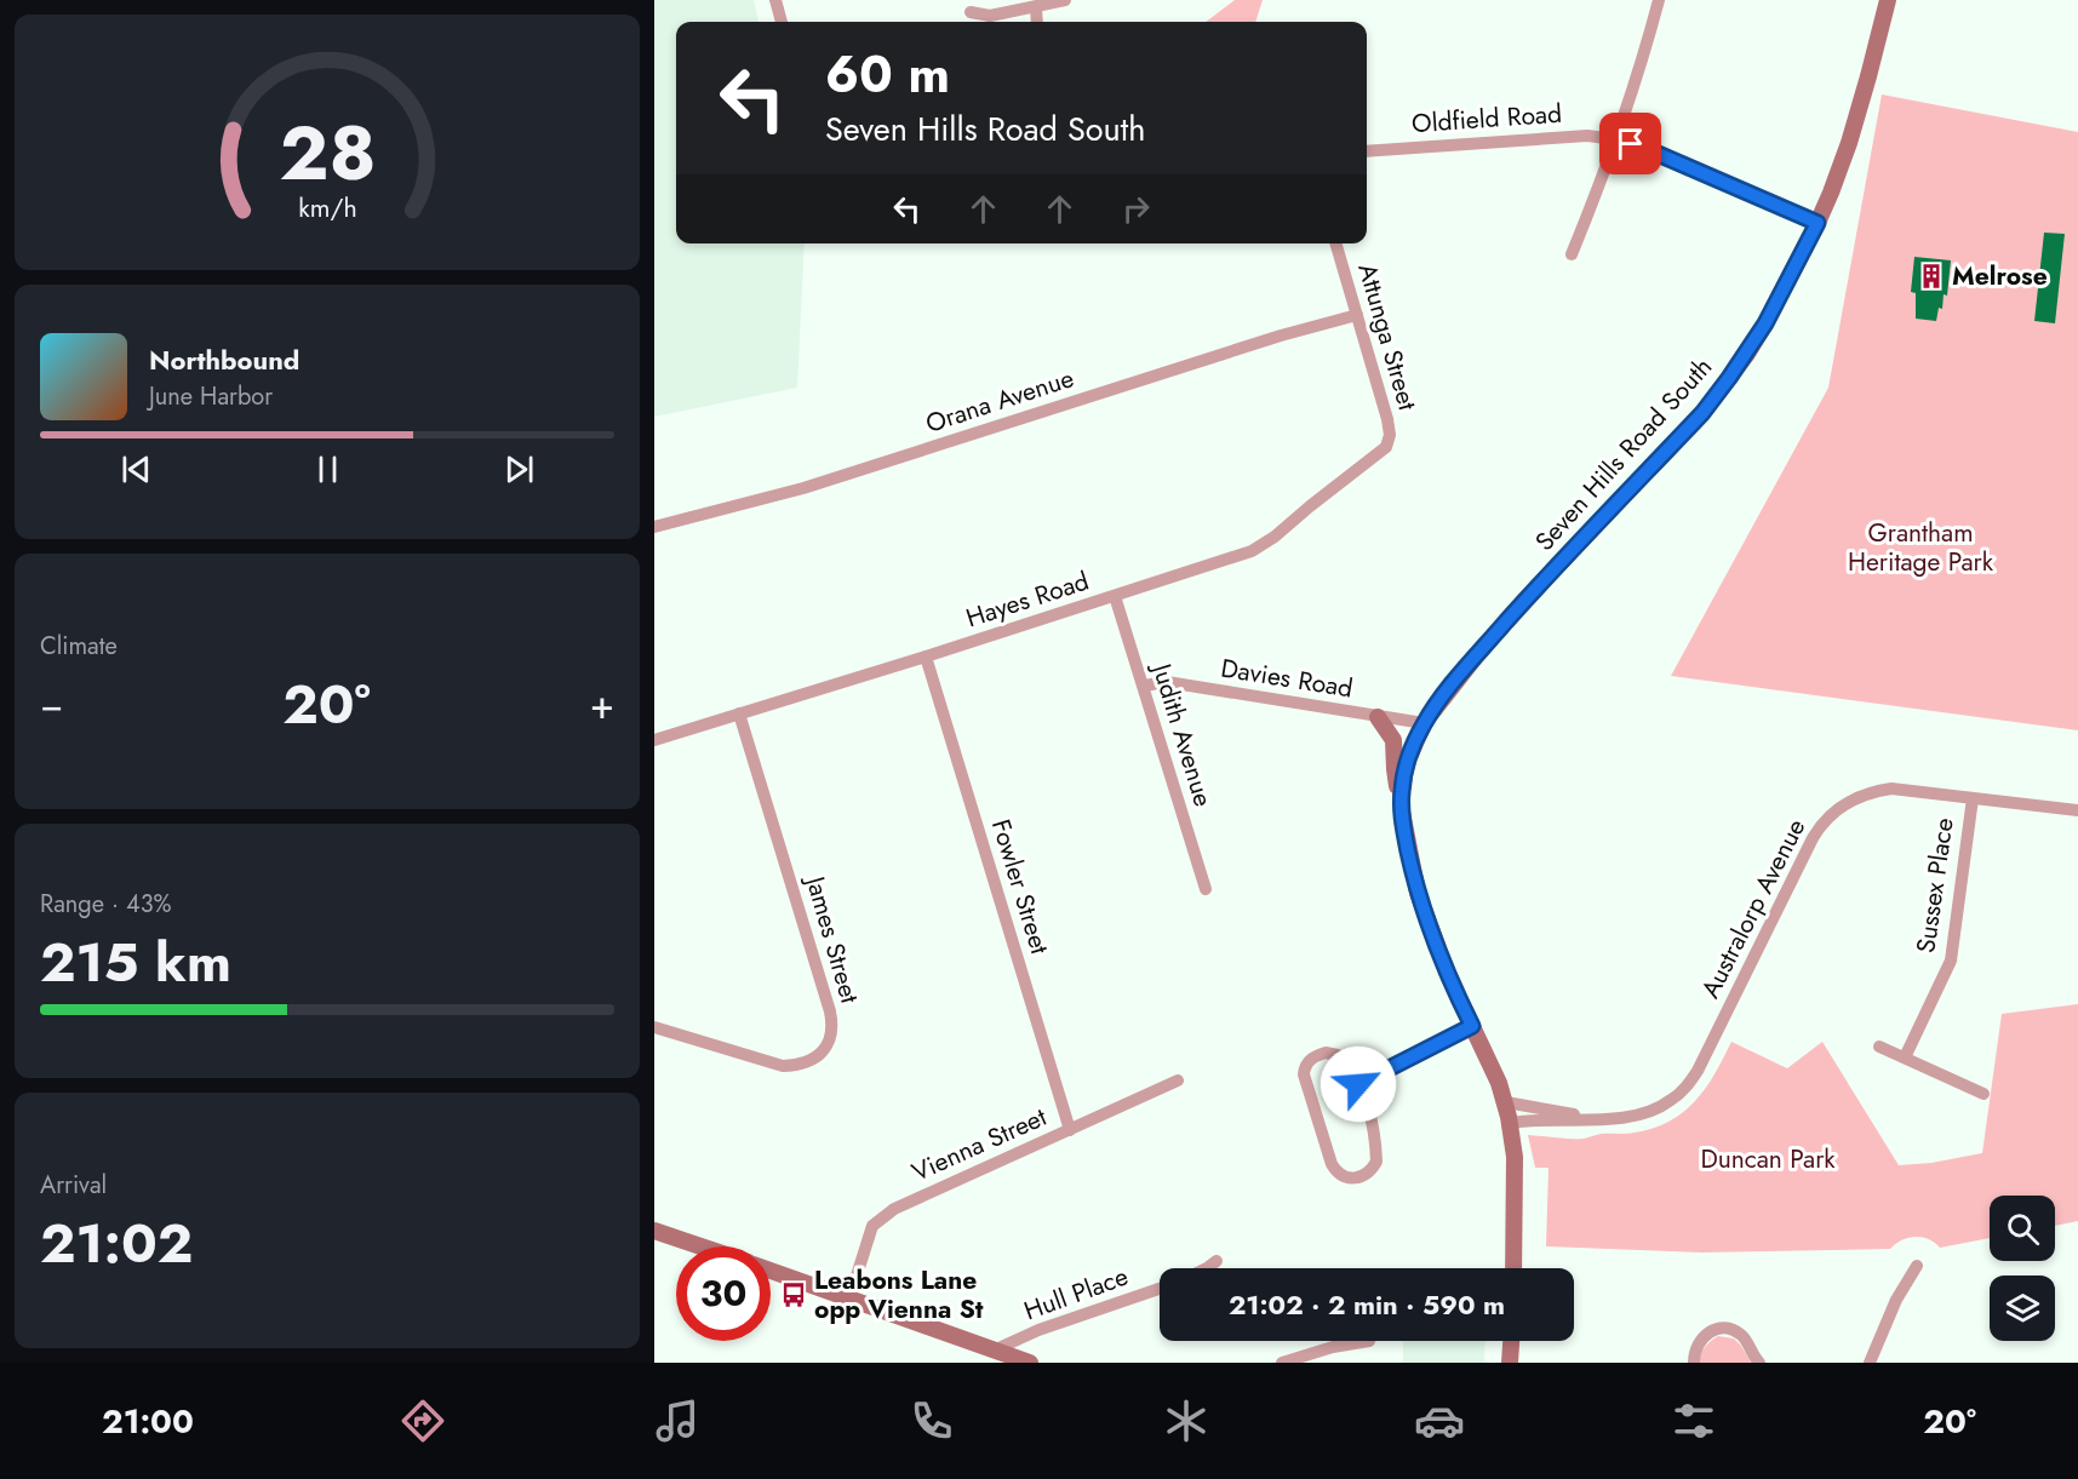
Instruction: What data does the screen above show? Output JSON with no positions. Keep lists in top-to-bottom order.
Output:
{
  "streets": {
    "street": [
      "Oldfield Road",
      "Attunga Street",
      "Orana Avenue",
      "Seven Hills Road South",
      "Hayes Road",
      "Davies Road",
      "Judith Avenue",
      "Sussex Place",
      "Fowler Street",
      "Australorp Avenue",
      "James Street",
      "Vienna Street",
      "Hull Place"
    ]
  },
  "crossings": [
    ["Oldfield Road", "Seven Hills Road South"],
    ["Attunga Street", "Orana Avenue"],
    ["Attunga Street", "Hayes Road"],
    ["Seven Hills Road South", "Davies Road"],
    ["Seven Hills Road South", "Australorp Avenue"],
    ["Hayes Road", "Judith Avenue"],
    ["Hayes Road", "Fowler Street"],
    ["Hayes Road", "James Street"],
    ["Davies Road", "Judith Avenue"],
    ["Sussex Place", "Australorp Avenue"],
    ["Fowler Street", "Vienna Street"]
  ],
  "parks": ["Grantham Heritage Park", "Duncan Park"],
  "places": {
    "building": ["Melrose"],
    "bus stop": ["Leabons Lane opp Vienna St"]
  },
  "page": {
    "turn": ["60 m", "Seven Hills Road South"],
    "song": ["Northbound", "June Harbor"],
    "tile": [
      "Climate",
      ["Range · 43%", "215 km"],
      ["Arrival", "21:02"]
    ],
    "heat": ["−", "20°", "+"],
    "limit": "30",
    "trip": "21:02 · 2 min · 590 m",
    "tabs": ["21:00", "20°"],
    "gauge": ["28", "km/h"]
  }
}
